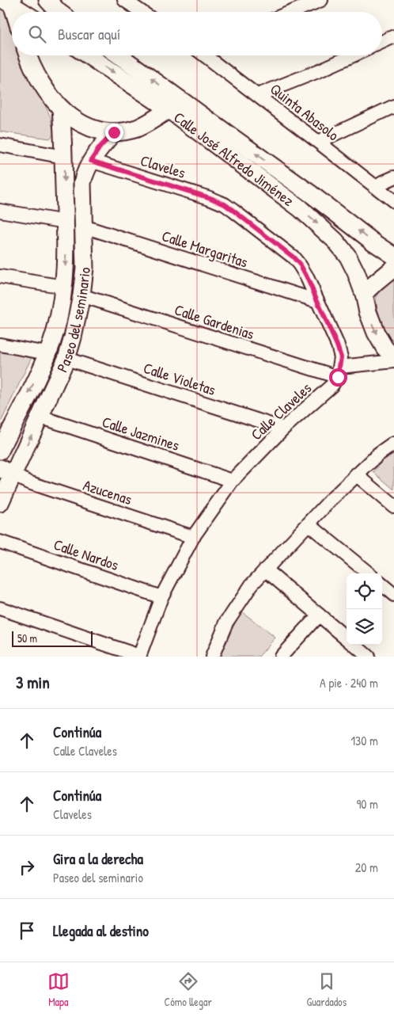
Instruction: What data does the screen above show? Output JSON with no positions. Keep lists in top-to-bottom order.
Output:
{
  "streets": {
    "street": [
      "Quinta Abasolo",
      "Calle José Alfredo Jiménez",
      "Claveles",
      "Calle Margaritas",
      "Paseo del seminario",
      "Calle Gardenias",
      "Calle Violetas",
      "Calle Claveles",
      "Calle Jazmines",
      "Azucenas",
      "Calle Nardos"
    ]
  },
  "crossings": [
    ["Claveles", "Calle Margaritas"],
    ["Claveles", "Paseo del seminario"],
    ["Calle Margaritas", "Paseo del seminario"],
    ["Paseo del seminario", "Calle Gardenias"],
    ["Paseo del seminario", "Calle Violetas"],
    ["Paseo del seminario", "Calle Jazmines"],
    ["Paseo del seminario", "Azucenas"],
    ["Calle Gardenias", "Calle Claveles"],
    ["Calle Violetas", "Calle Claveles"],
    ["Calle Claveles", "Calle Jazmines"],
    ["Calle Claveles", "Azucenas"],
    ["Calle Claveles", "Calle Nardos"]
  ],
  "scale_bar": "50 m",
  "page": {
    "search": "Buscar aquí",
    "scale": "50 m",
    "heading": ["3 min", "A pie · 240 m"],
    "list": [
      ["Continúa", "Calle Claveles", "130 m"],
      ["Continúa", "Claveles", "90 m"],
      ["Gira a la derecha", "Paseo del seminario", "20 m"],
      "Llegada al destino"
    ],
    "nav": ["Mapa", "Cómo llegar", "Guardados"]
  }
}
